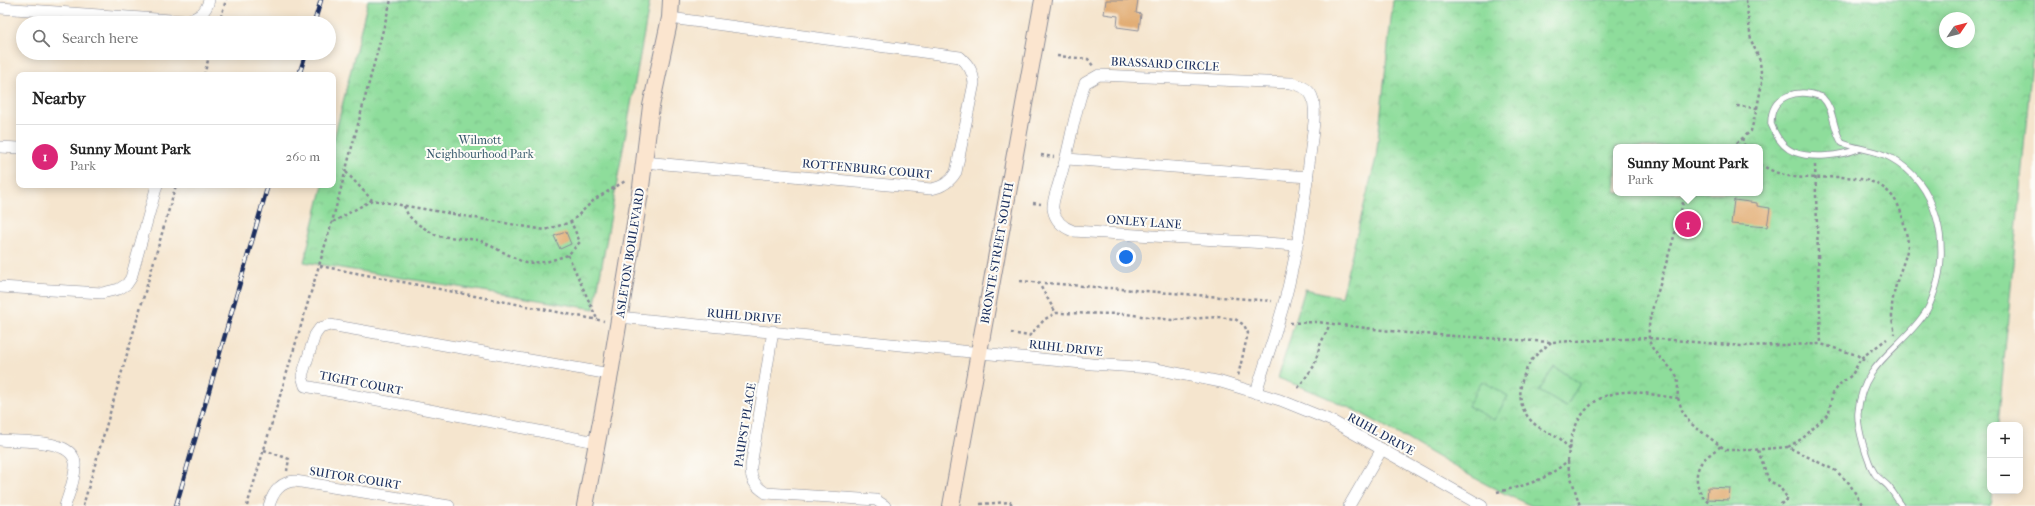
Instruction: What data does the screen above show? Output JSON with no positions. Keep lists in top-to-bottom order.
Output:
{
  "streets": {
    "main road": ["ASLETON BOULEVARD", "BRONTE STREET SOUTH"],
    "street": [
      "BRASSARD CIRCLE",
      "ROTTENBURG COURT",
      "ONLEY LANE",
      "RUHL DRIVE",
      "TIGHT COURT",
      "PAUPST PLACE",
      "SUITOR COURT"
    ]
  },
  "crossings": [
    ["BRASSARD CIRCLE", "ONLEY LANE"],
    ["BRASSARD CIRCLE", "RUHL DRIVE"],
    ["ROTTENBURG COURT", "ASLETON BOULEVARD"],
    ["ASLETON BOULEVARD", "RUHL DRIVE"],
    ["ASLETON BOULEVARD", "TIGHT COURT"],
    ["BRONTE STREET SOUTH", "RUHL DRIVE"],
    ["RUHL DRIVE", "PAUPST PLACE"]
  ],
  "parks": ["Wilmott Neighbourhood Park"],
  "north": "top right",
  "page": {
    "search": "Search here",
    "heading": "Nearby",
    "list": [
      {
        "mark": "1",
        "name": "Sunny Mount Park",
        "note": "Park",
        "value": "260 m"
      }
    ],
    "popup": ["Sunny Mount Park", "Park"],
    "pins": "1",
    "map_buttons": ["+", "−"]
  }
}
